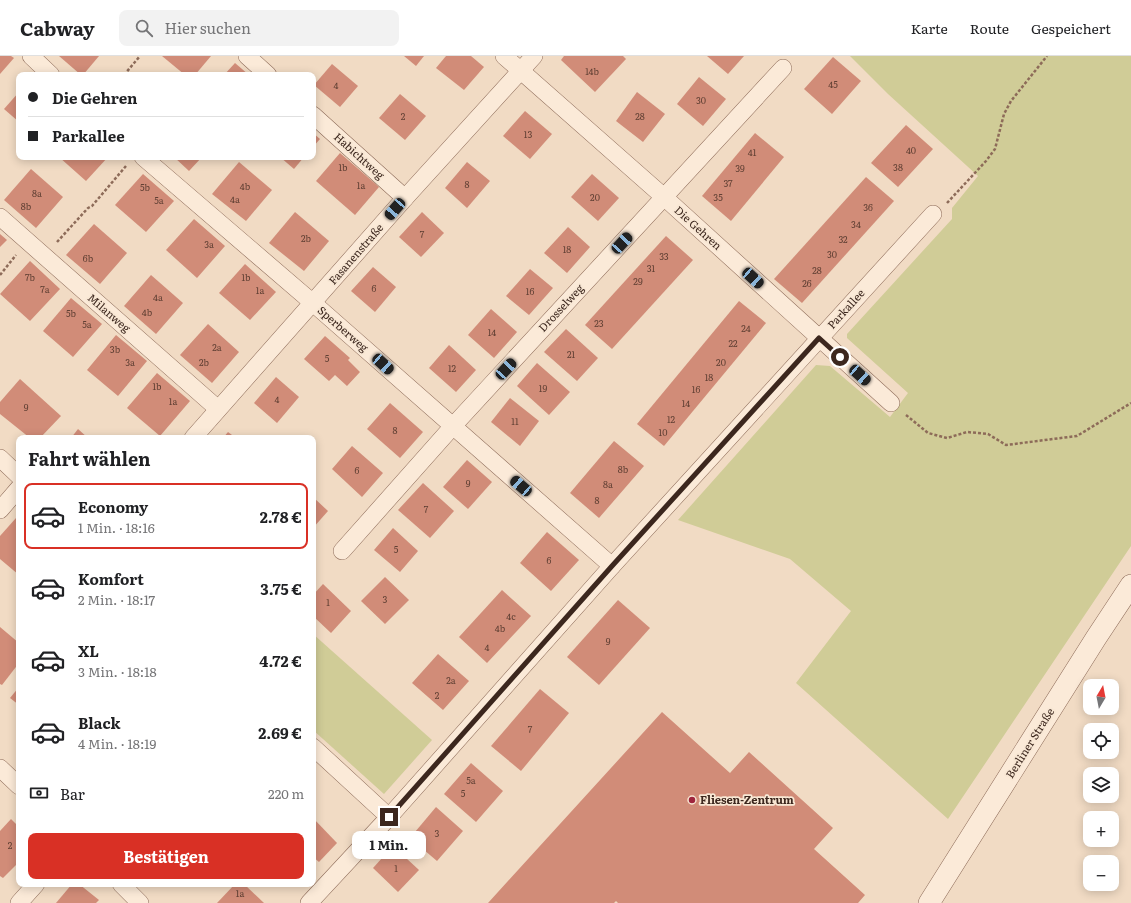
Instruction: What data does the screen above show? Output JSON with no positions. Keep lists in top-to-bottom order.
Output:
{
  "streets": {
    "street": [
      "Habichtweg",
      "Die Gehren",
      "Fasanenstraße",
      "Drosselweg",
      "Parkallee",
      "Milanweg",
      "Sperberweg",
      "Berliner Straße"
    ]
  },
  "crossings": [
    ["Habichtweg", "Fasanenstraße"],
    ["Die Gehren", "Fasanenstraße"],
    ["Die Gehren", "Drosselweg"],
    ["Die Gehren", "Parkallee"],
    ["Fasanenstraße", "Milanweg"],
    ["Fasanenstraße", "Sperberweg"],
    ["Drosselweg", "Sperberweg"],
    ["Parkallee", "Sperberweg"]
  ],
  "places": ["Fliesen-Zentrum"],
  "house_numbers": [
    "14b",
    "45",
    "4",
    "30",
    "2",
    "28",
    "13",
    "40",
    "41",
    "1b",
    "38",
    "39",
    "37",
    "8",
    "1a",
    "4b",
    "5b",
    "8a",
    "20",
    "35",
    "4a",
    "5a",
    "8b",
    "36",
    "34",
    "7",
    "2b",
    "32",
    "3a",
    "18",
    "30",
    "33",
    "6b",
    "31",
    "28",
    "7b",
    "1b",
    "29",
    "26",
    "6",
    "7a",
    "1a",
    "16",
    "4a",
    "4b",
    "5b",
    "23",
    "5a",
    "24",
    "14",
    "22",
    "2a",
    "3b",
    "21",
    "5",
    "3a",
    "2b",
    "20",
    "12",
    "18",
    "1b",
    "19",
    "16",
    "4",
    "1a",
    "14",
    "9",
    "12",
    "11",
    "8",
    "10",
    "8b",
    "6",
    "9",
    "8a",
    "8",
    "7",
    "5",
    "6",
    "3",
    "1",
    "4c",
    "4b",
    "9",
    "4",
    "2a",
    "2",
    "7",
    "5a",
    "5",
    "3",
    "2",
    "1",
    "1a"
  ],
  "north": "top",
  "page": {
    "header": "Cabway",
    "search": "Hier suchen",
    "nav": ["Karte", "Route", "Gespeichert"],
    "banner": ["Die Gehren", "Parkallee"],
    "heading": "Fahrt wählen",
    "list": [
      {
        "name": "Economy",
        "note": "1 Min. · 18:16",
        "value": "2.78 €"
      },
      {
        "name": "Komfort",
        "note": "2 Min. · 18:17",
        "value": "3.75 €"
      },
      {
        "name": "XL",
        "note": "3 Min. · 18:18",
        "value": "4.72 €"
      },
      {
        "name": "Black",
        "note": "4 Min. · 18:19",
        "value": "2.69 €"
      }
    ],
    "map_buttons": ["+", "−"],
    "pay": ["Bar", "220 m"],
    "buttons": "Bestätigen",
    "bubble": "1 Min."
  }
}
